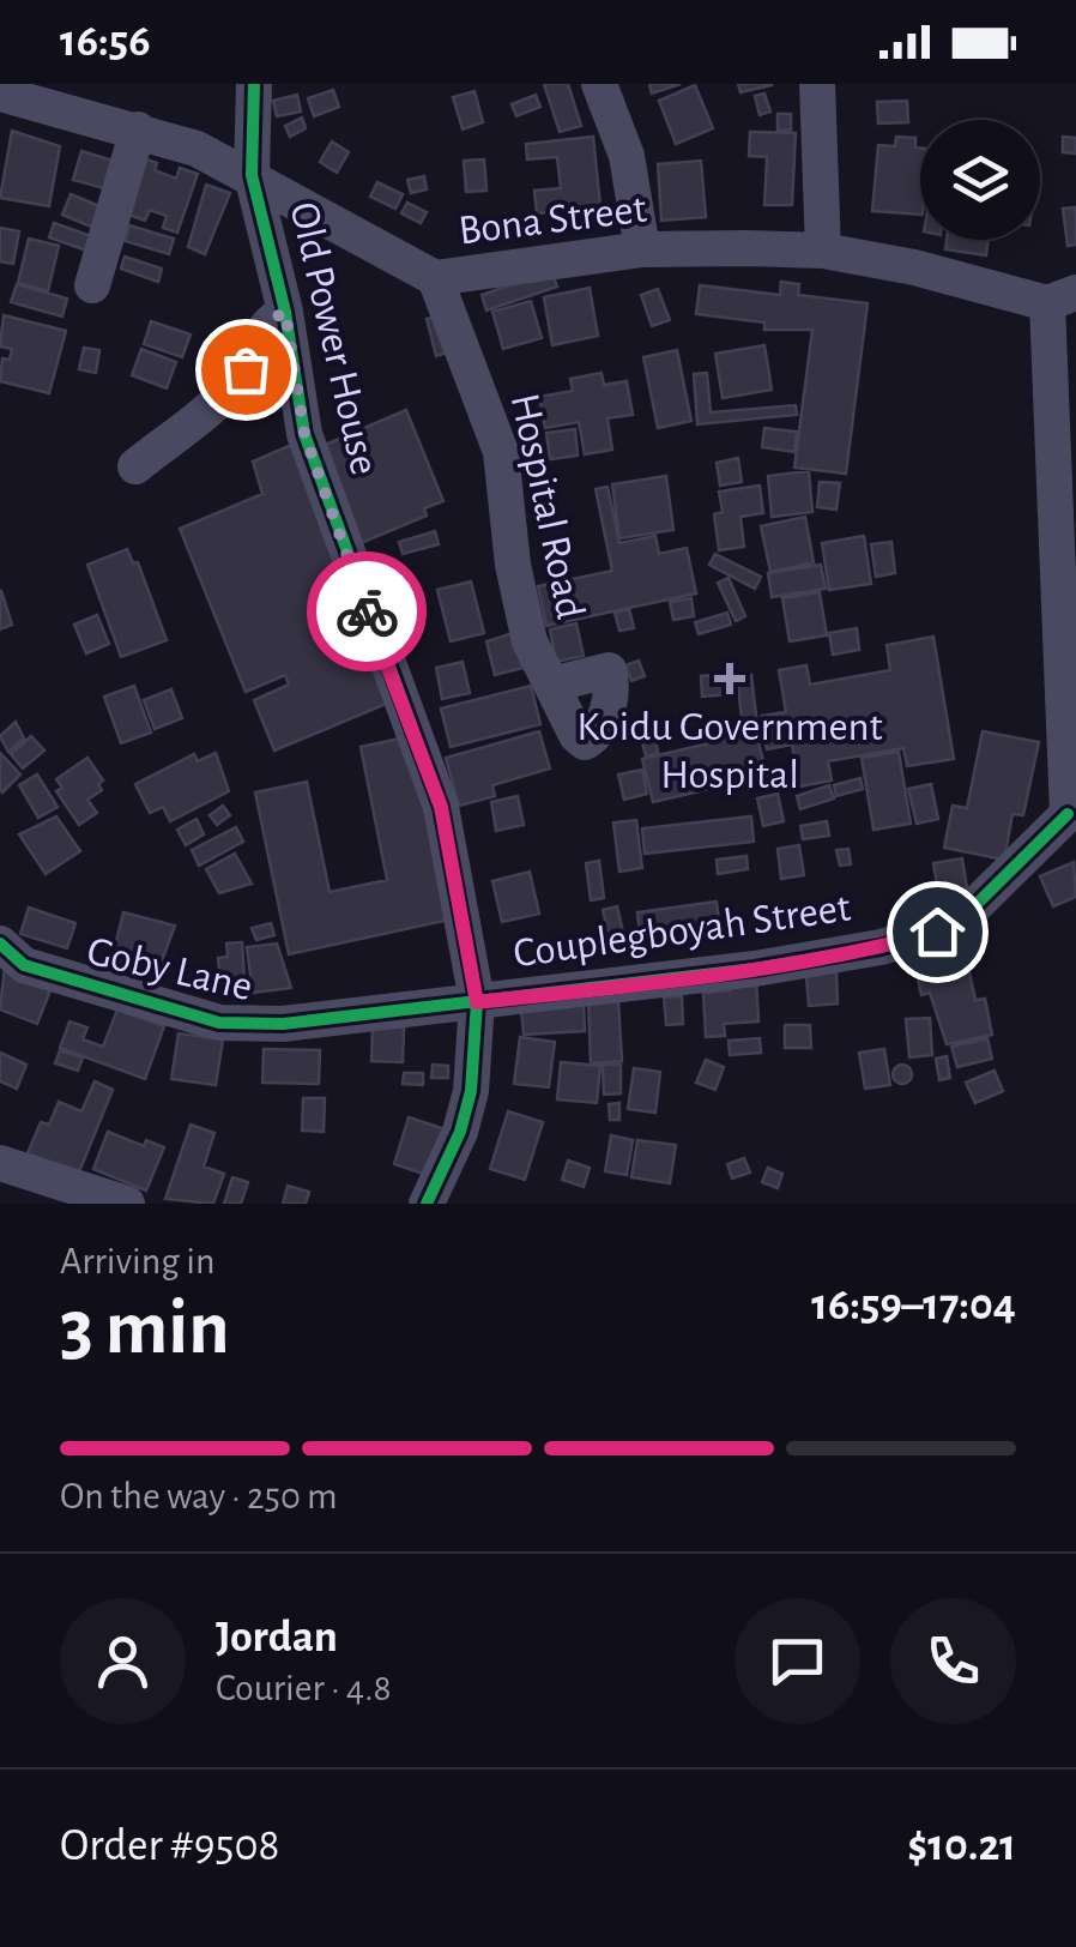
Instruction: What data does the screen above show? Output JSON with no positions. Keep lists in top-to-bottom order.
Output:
{
  "streets": {
    "street": [
      "Bona Street",
      "Old Power House",
      "Hospital Road",
      "Couplegboyah Street",
      "Goby Lane"
    ]
  },
  "crossings": [
    ["Bona Street", "Old Power House"],
    ["Bona Street", "Hospital Road"],
    ["Old Power House", "Couplegboyah Street"],
    ["Old Power House", "Goby Lane"],
    ["Couplegboyah Street", "Goby Lane"]
  ],
  "places": {
    "health": ["Koidu Government Hospital"]
  },
  "page": {
    "status": "16:56",
    "heading": ["3 min", "Arriving in", "16:59–17:04"],
    "panel": [
      "Jordan",
      "Courier · 4.8",
      "Order #9508",
      "$10.21"
    ],
    "bar": "On the way · 250 m"
  }
}
